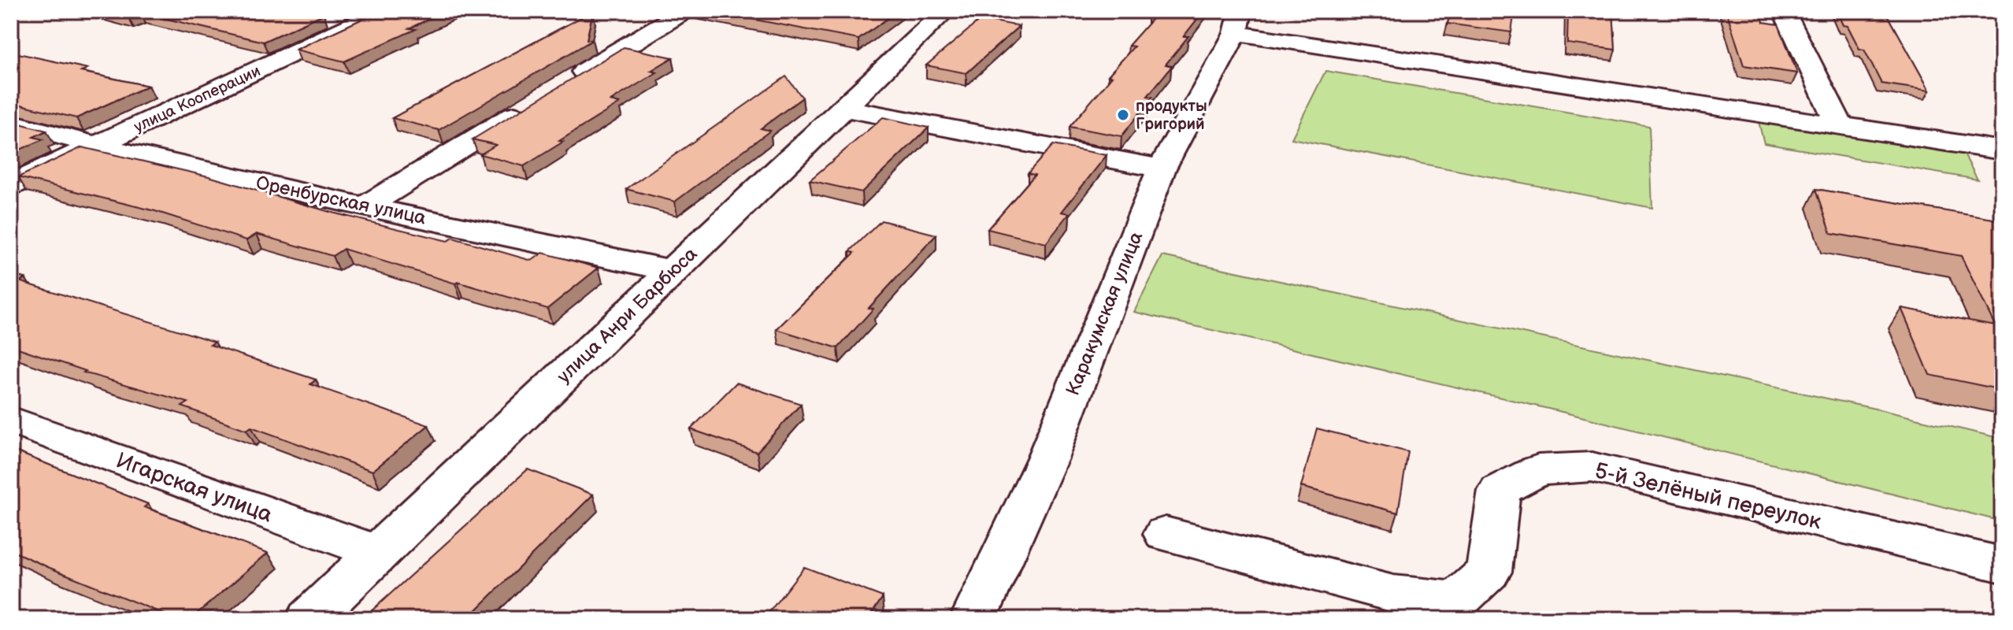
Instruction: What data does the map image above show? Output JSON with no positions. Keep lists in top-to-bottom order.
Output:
{
  "streets": {
    "street": [
      "улица Кооперации",
      "Оренбурская улица",
      "Каракумская улица",
      "улица Анри Барбюса",
      "Игарская улица",
      "5-й Зелёный переулок"
    ]
  },
  "crossings": [
    ["улица Кооперации", "Оренбурская улица"],
    ["Оренбурская улица", "улица Анри Барбюса"],
    ["улица Анри Барбюса", "Игарская улица"]
  ],
  "places": ["продукты Григорий"]
}
